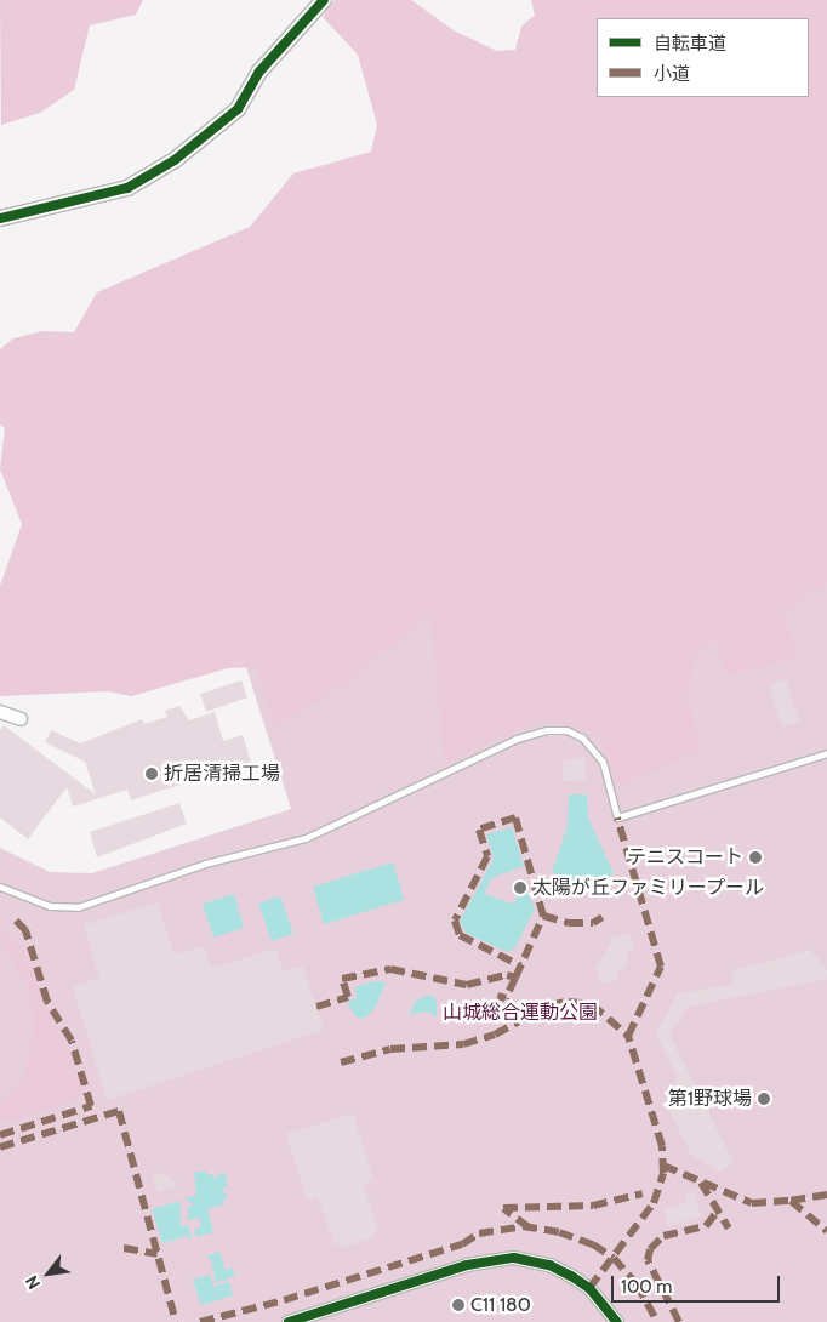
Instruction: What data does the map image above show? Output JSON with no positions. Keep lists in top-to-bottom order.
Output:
{
  "parks": ["山城総合運動公園"],
  "places": [
    "折居清掃工場",
    "テニスコート",
    "太陽が丘ファミリープール",
    "第1野球場",
    "C11 180"
  ],
  "legend": ["自転車道", "小道"],
  "scale_bar": "100 m",
  "north": "bottom left"
}
